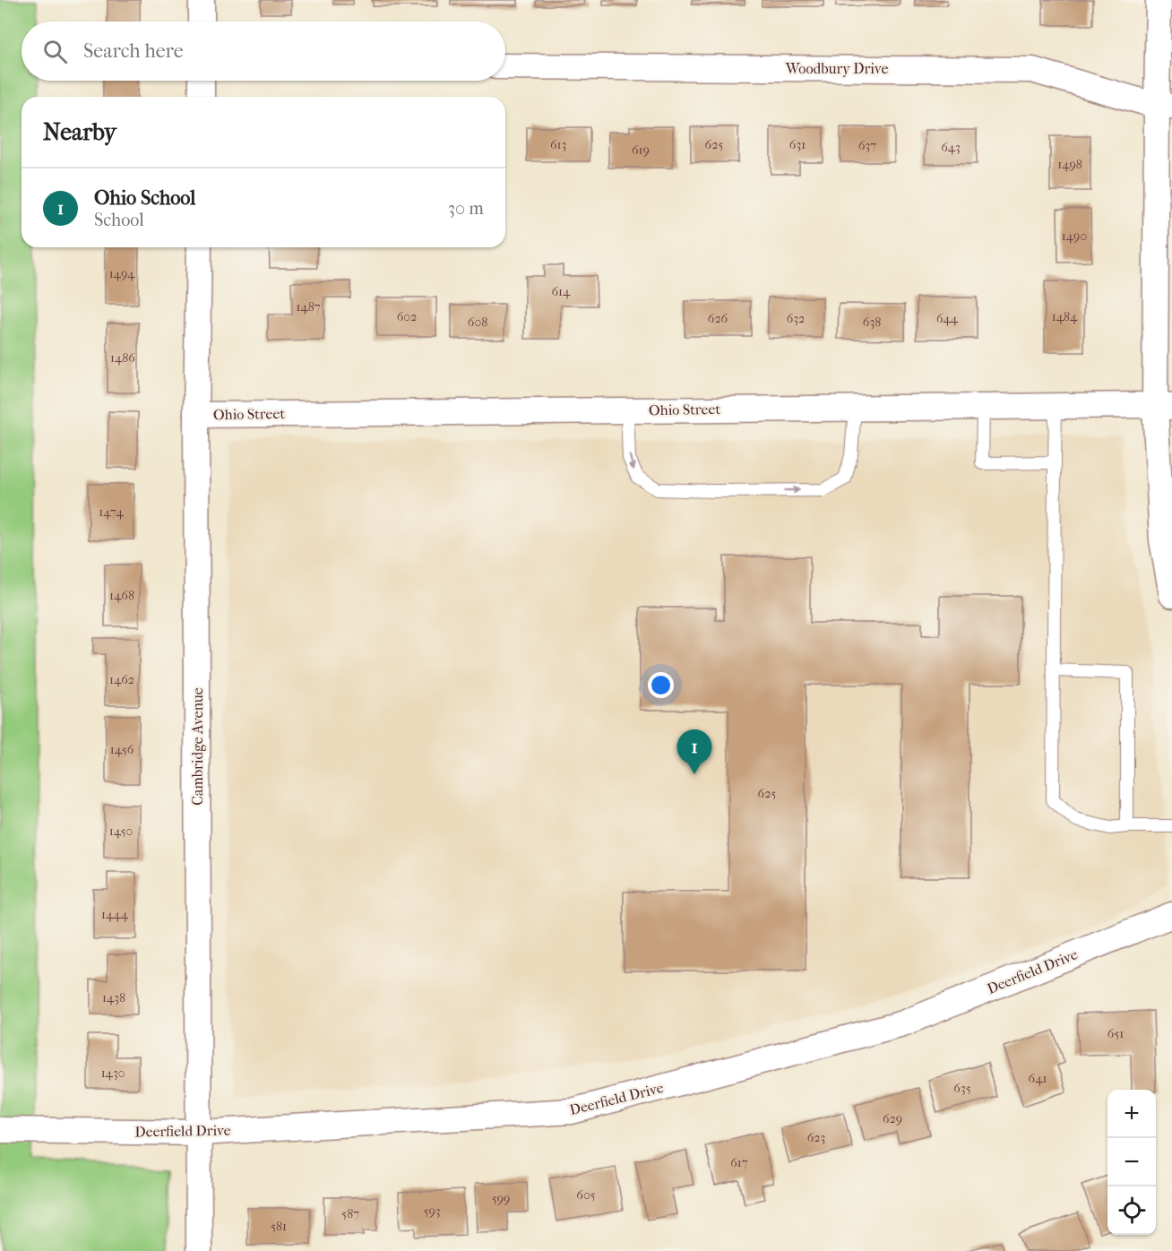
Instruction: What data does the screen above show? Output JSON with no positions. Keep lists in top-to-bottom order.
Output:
{
  "streets": {
    "street": [
      "Woodbury Drive",
      "Ohio Street",
      "Cambridge Avenue",
      "Deerfield Drive"
    ]
  },
  "crossings": [
    ["Ohio Street", "Cambridge Avenue"],
    ["Cambridge Avenue", "Deerfield Drive"]
  ],
  "house_numbers": [
    "613",
    "625",
    "631",
    "637",
    "643",
    "619",
    "1498",
    "1490",
    "1494",
    "614",
    "1487",
    "602",
    "1484",
    "626",
    "632",
    "644",
    "608",
    "638",
    "1486",
    "1474",
    "1468",
    "1462",
    "1456",
    "625",
    "1450",
    "1444",
    "1438",
    "651",
    "1430",
    "641",
    "635",
    "629",
    "623",
    "617",
    "605",
    "599",
    "593",
    "587",
    "581"
  ],
  "page": {
    "search": "Search here",
    "heading": "Nearby",
    "list": [
      {
        "mark": "1",
        "name": "Ohio School",
        "note": "School",
        "value": "30 m"
      }
    ],
    "pins": "1",
    "map_buttons": ["+", "−"]
  }
}
